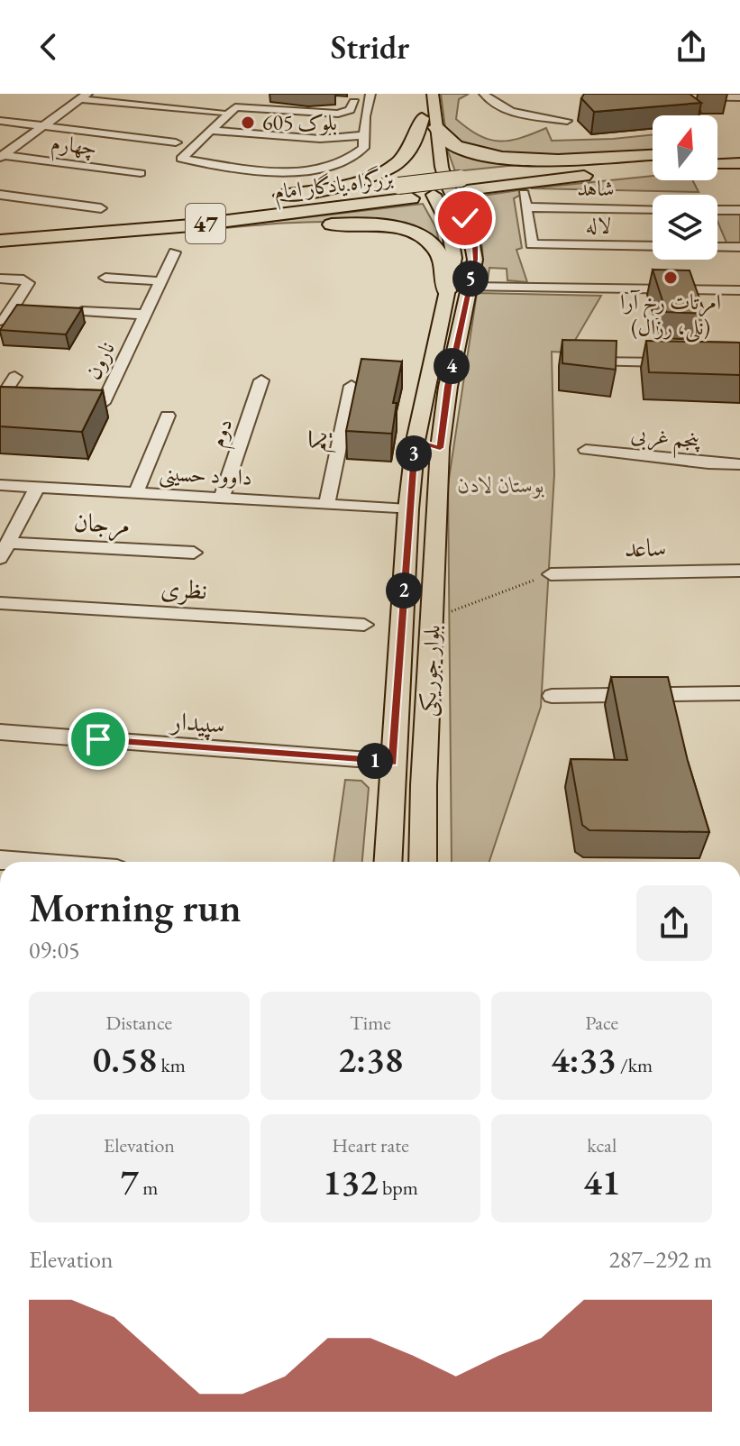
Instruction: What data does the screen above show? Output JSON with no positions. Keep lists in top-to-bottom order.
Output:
{
  "streets": {
    "highway": ["بزرگراه یادگار امام", "47"],
    "main road": ["بلوار جوریکی"],
    "street": [
      "چهارم",
      "شاهد",
      "لاله",
      "نارون",
      "دوم",
      "پنجم غربی",
      "یکم",
      "داوود حسینی",
      "مرجان",
      "ساعد",
      "نظری",
      "سپیدار"
    ]
  },
  "crossings": [
    ["شاهد", "لاله"],
    ["دوم", "داوود حسینی"],
    ["یکم", "داوود حسینی"],
    ["داوود حسینی", "بلوار جوریکی"],
    ["بلوار جوریکی", "سپیدار"]
  ],
  "parks": ["بوستان لادن"],
  "places": ["بلوک 605", "امرتات رخ آرا (نلی، رزال)"],
  "north": "top",
  "page": {
    "header": "Stridr",
    "pins": [
      "5",
      "4",
      "3",
      "2",
      "1"
    ],
    "heading": ["Morning run", "09:05"],
    "stats": [
      ["Distance", "0.58 km"],
      ["Time", "2:38"],
      ["Pace", "4:33 /km"],
      ["Elevation", "7 m"],
      ["Heart rate", "132 bpm"],
      ["kcal", "41"]
    ],
    "chart": ["Elevation", "287–292 m"]
  }
}
